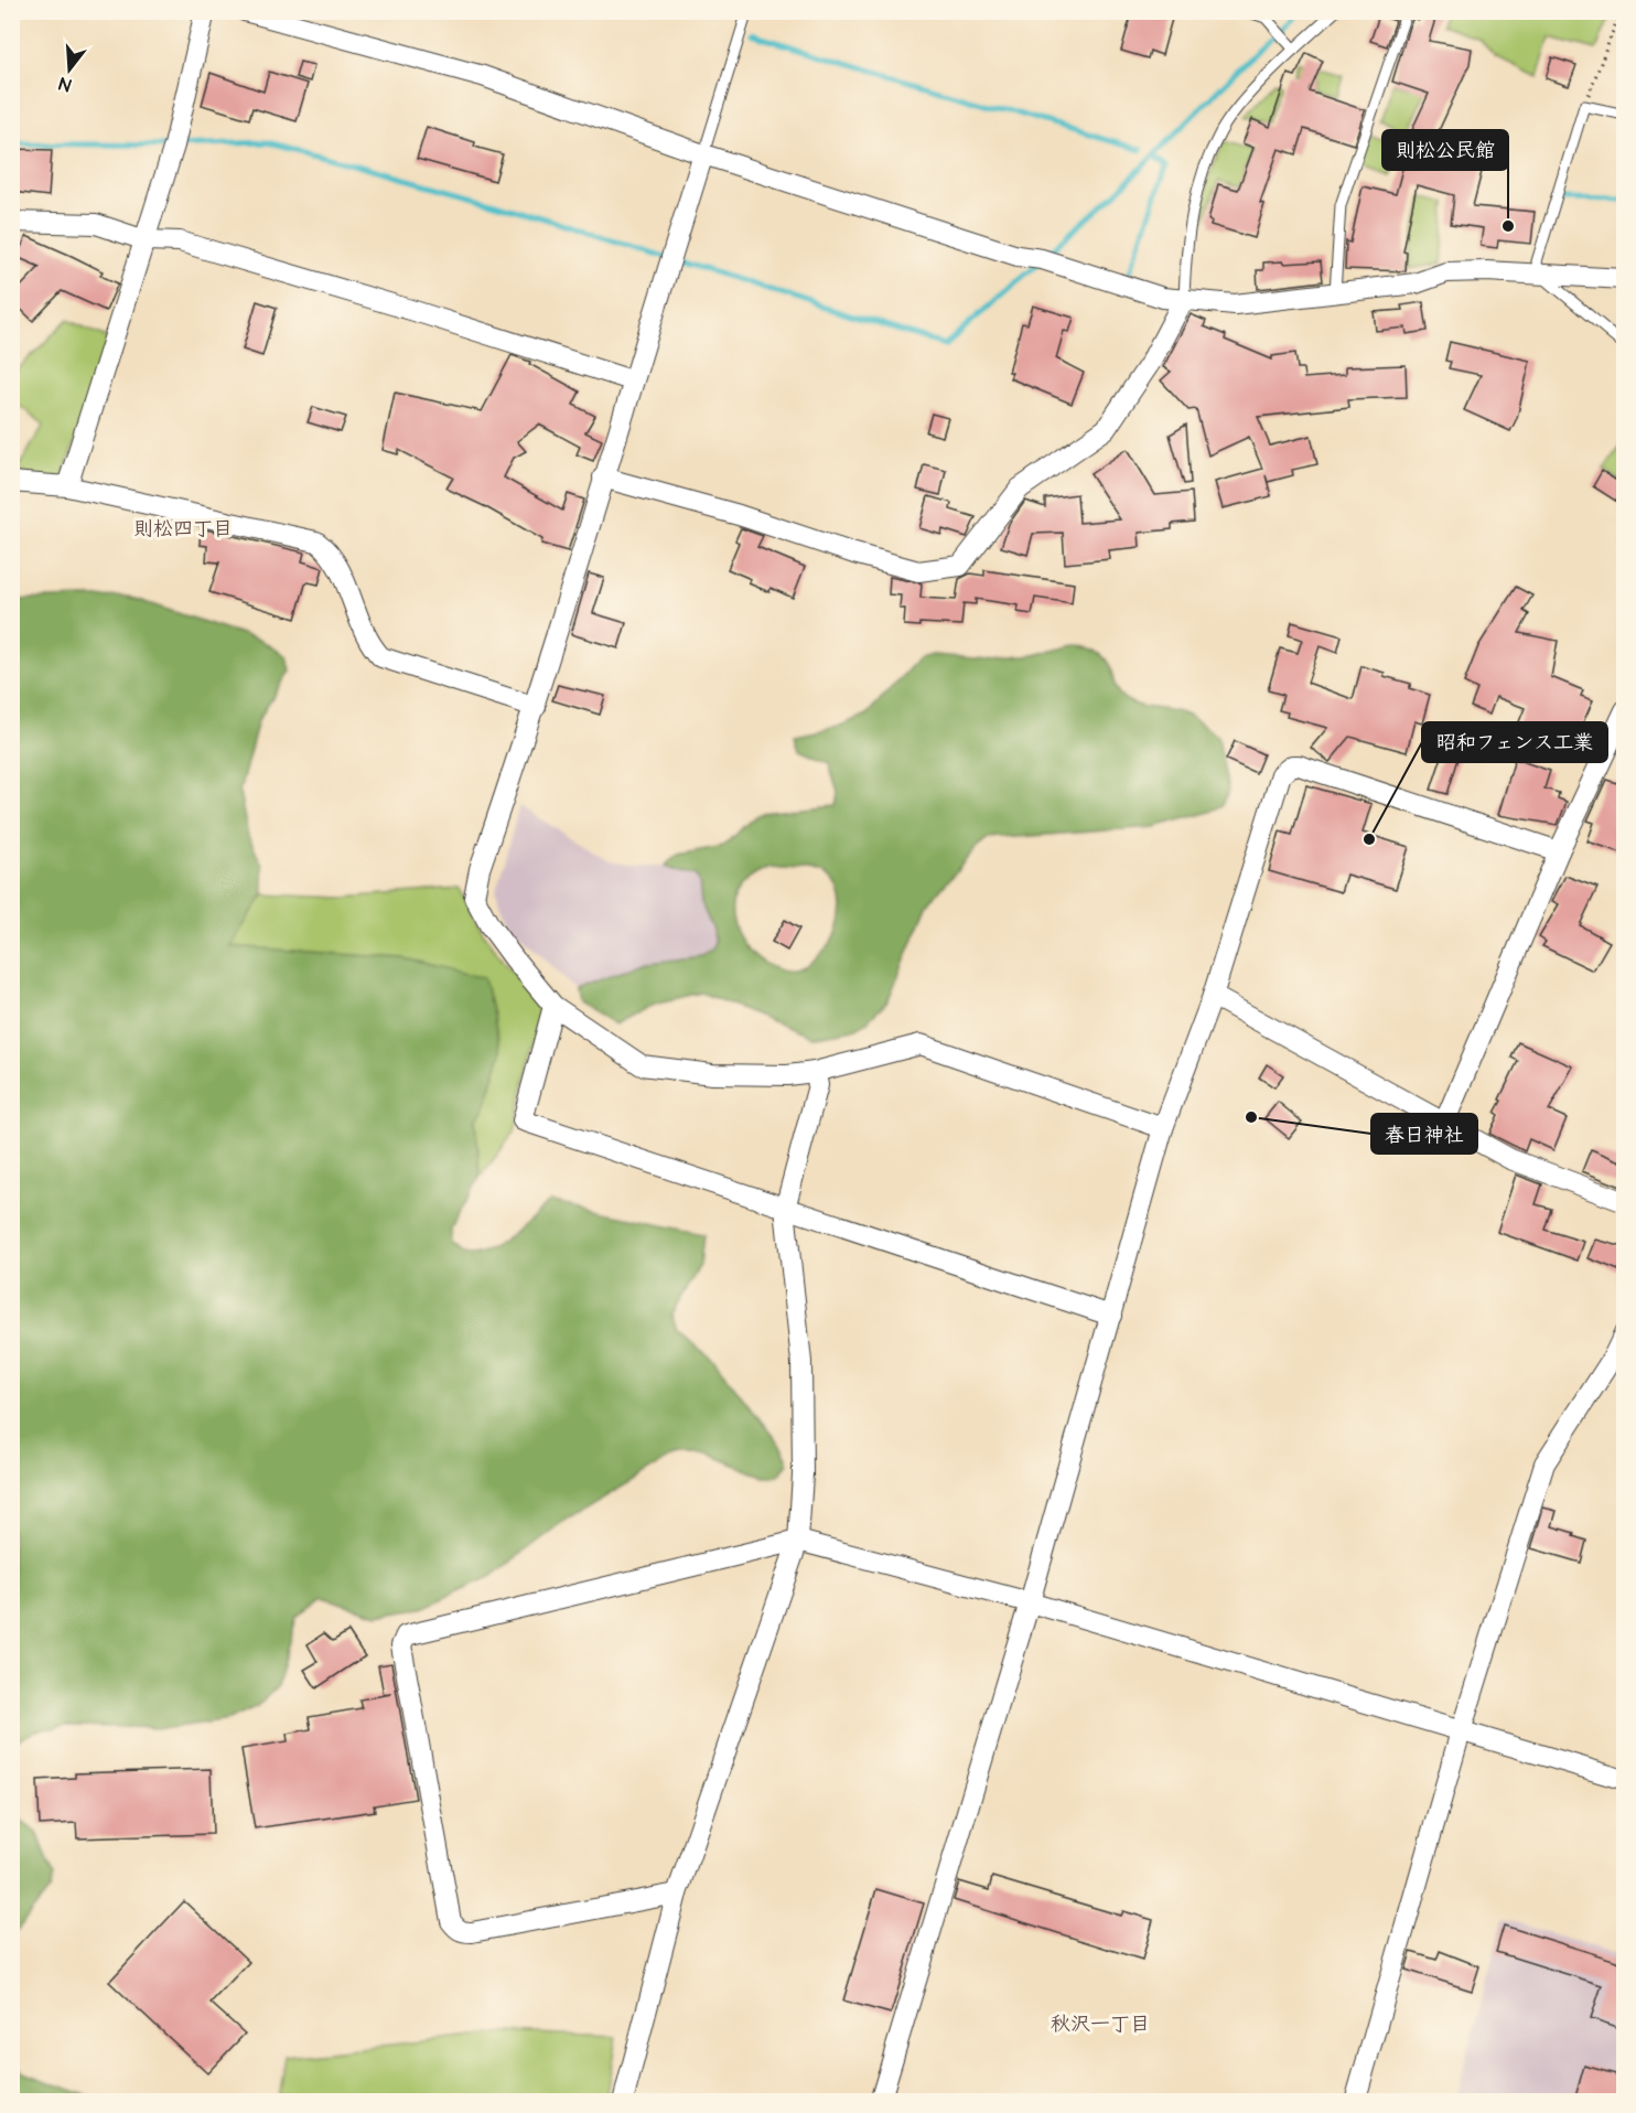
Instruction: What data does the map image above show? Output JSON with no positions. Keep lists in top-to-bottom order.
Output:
{
  "districts": ["則松四丁目", "秋沢一丁目"],
  "places": ["則松公民館", "昭和フェンス工業", "春日神社"],
  "north": "bottom"
}
